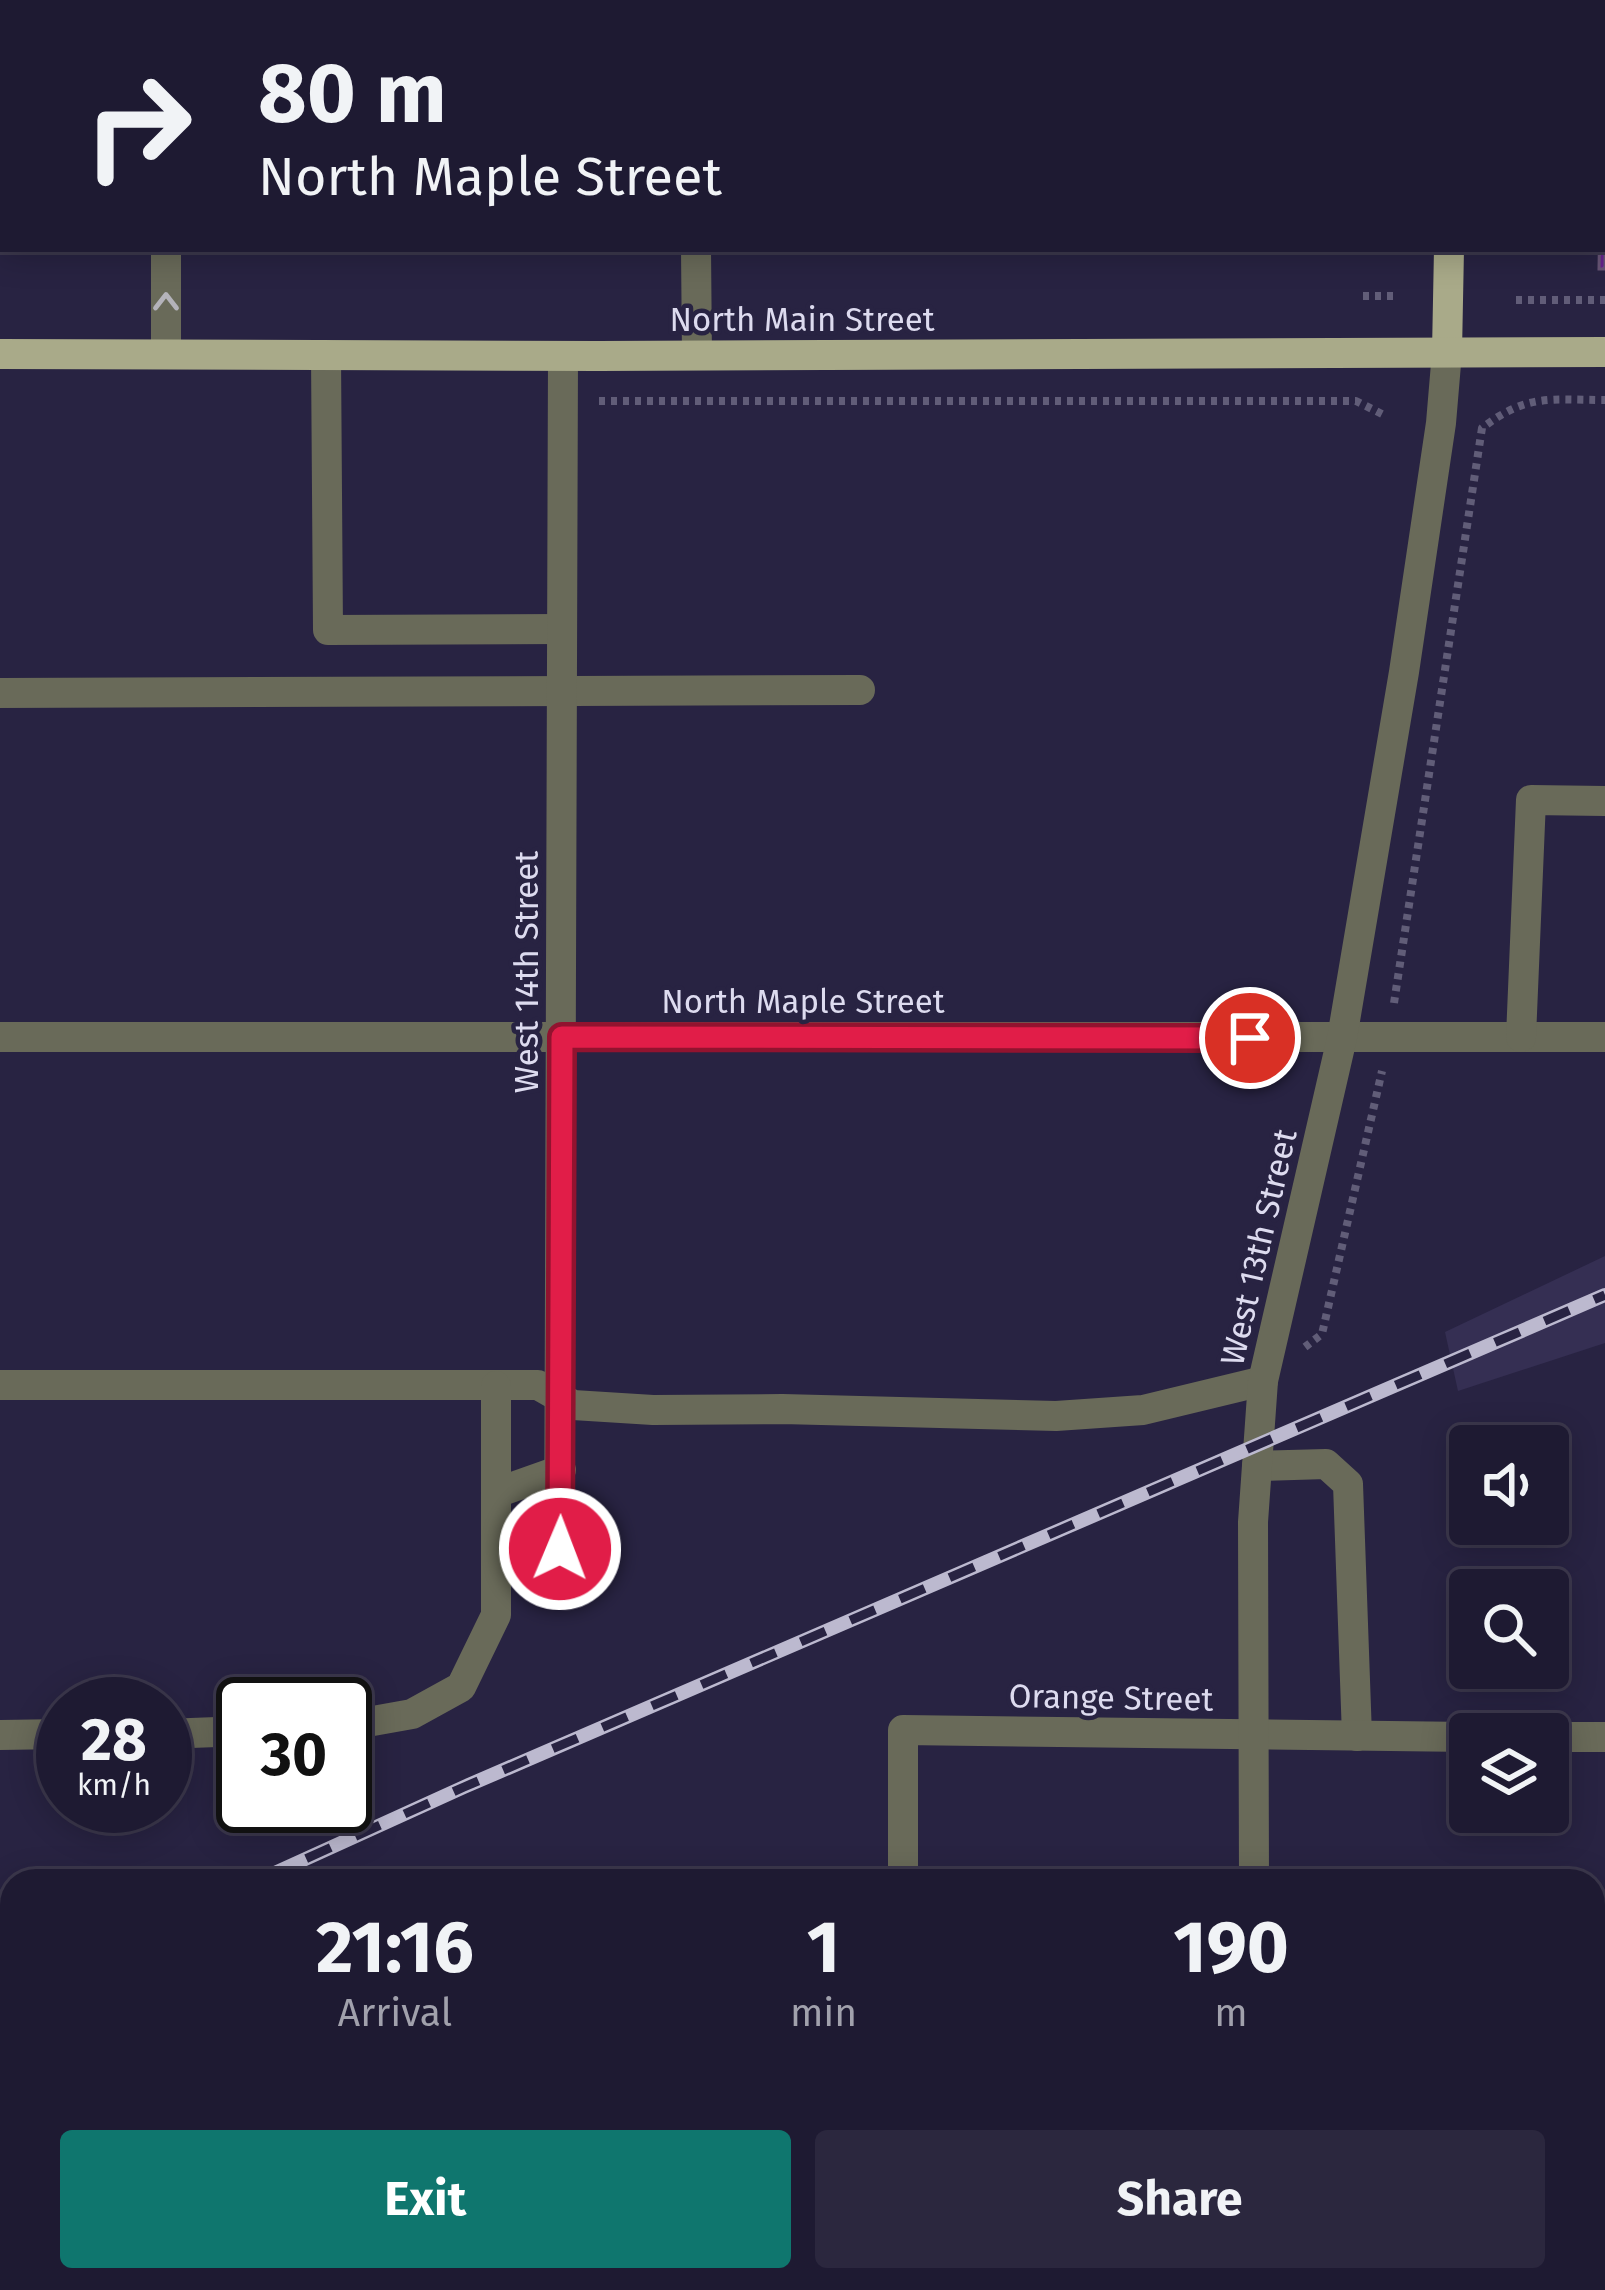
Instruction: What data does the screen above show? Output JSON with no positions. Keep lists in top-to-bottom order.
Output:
{
  "streets": {
    "main road": ["North Main Street"],
    "street": [
      "West 14th Street",
      "North Maple Street",
      "West 13th Street",
      "Orange Street"
    ]
  },
  "crossings": [
    ["North Main Street", "West 14th Street"],
    ["North Main Street", "West 13th Street"],
    ["West 14th Street", "North Maple Street"],
    ["North Maple Street", "West 13th Street"],
    ["West 13th Street", "Orange Street"]
  ],
  "page": {
    "turn": ["80 m", "North Maple Street"],
    "speed": "28 km/h",
    "limit": "30",
    "eta": [
      "21:16",
      "Arrival",
      "1",
      "min",
      "190",
      "m"
    ],
    "buttons": ["Exit", "Share"]
  }
}
